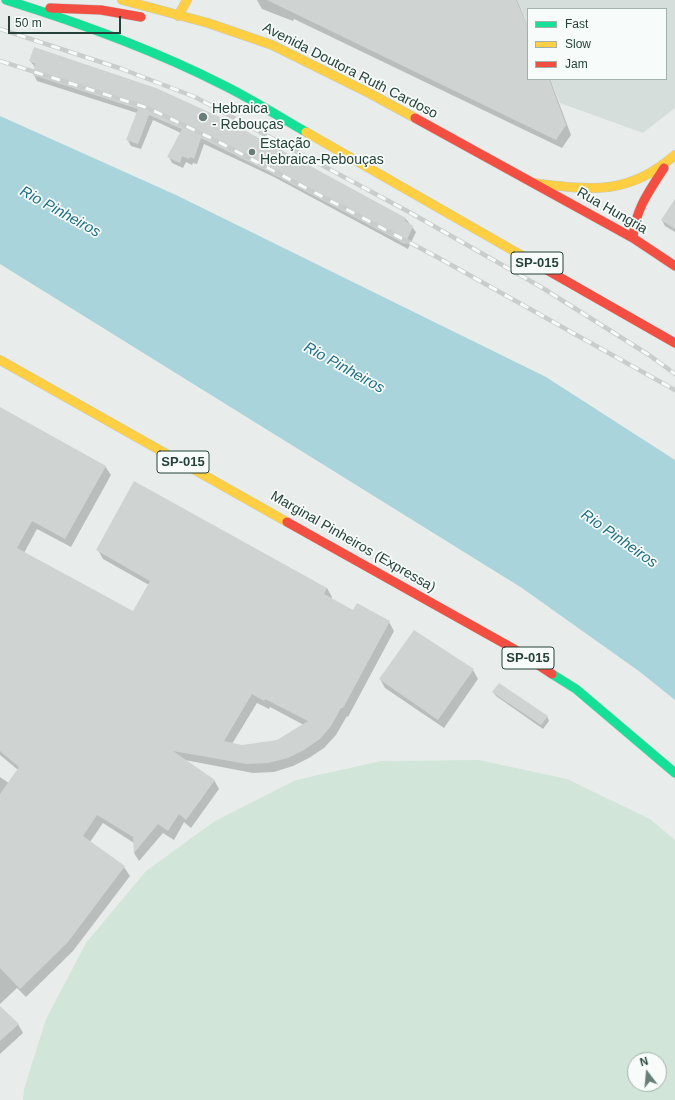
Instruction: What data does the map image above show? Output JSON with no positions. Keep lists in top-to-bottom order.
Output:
{
  "streets": {
    "main road": [
      "Avenida Doutora Ruth Cardoso",
      "Rua Hungria",
      "SP-015",
      "Marginal Pinheiros (Expressa)"
    ]
  },
  "crossings": [
    ["Avenida Doutora Ruth Cardoso", "Rua Hungria"]
  ],
  "water": ["Rio Pinheiros"],
  "places": ["Hebraica - Rebouças", "Estação Hebraica-Rebouças"],
  "legend": ["Fast", "Slow", "Jam"],
  "scale_bar": "50 m",
  "north": "top"
}
